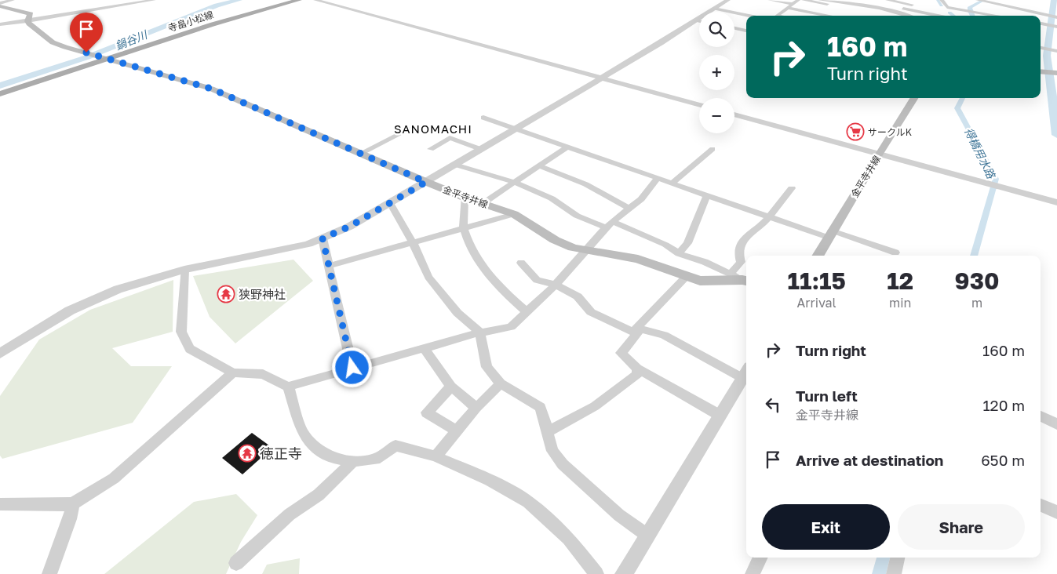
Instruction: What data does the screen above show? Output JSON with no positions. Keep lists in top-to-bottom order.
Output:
{
  "streets": {
    "main road": ["寺畠小松線", "金平寺井線"]
  },
  "crossings": [
    ["寺畠小松線", "金平寺井線"]
  ],
  "districts": ["SANOMACHI"],
  "water": ["鍋谷川", "得橋用水路"],
  "places": {
    "supermarket": ["サークルK"],
    "temple": ["狭野神社", "徳正寺"]
  },
  "page": {
    "map_buttons": ["+", "−"],
    "turn": ["160 m", "Turn right"],
    "eta": [
      "11:15",
      "Arrival",
      "12",
      "min",
      "930",
      "m"
    ],
    "list": [
      {
        "name": "Turn right",
        "value": "160 m"
      },
      {
        "name": "Turn left",
        "note": "金平寺井線",
        "value": "120 m"
      },
      {
        "name": "Arrive at destination",
        "value": "650 m"
      }
    ],
    "buttons": ["Exit", "Share"]
  }
}
